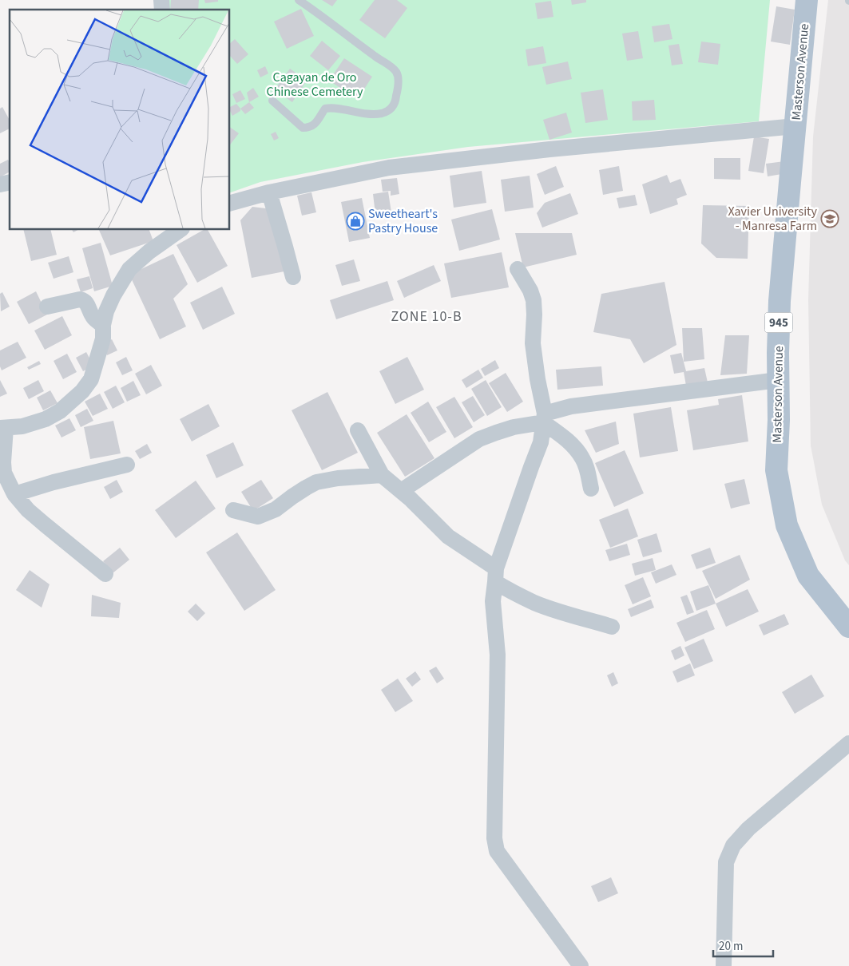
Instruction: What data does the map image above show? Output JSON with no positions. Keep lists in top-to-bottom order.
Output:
{
  "streets": {
    "main road": ["Masterson Avenue", "945"]
  },
  "districts": ["ZONE 10-B"],
  "parks": ["Cagayan de Oro Chinese Cemetery"],
  "places": {
    "school or university": ["Xavier University - Manresa Farm"],
    "shop": ["Sweetheart's Pastry House"]
  },
  "scale_bar": "20 m"
}
